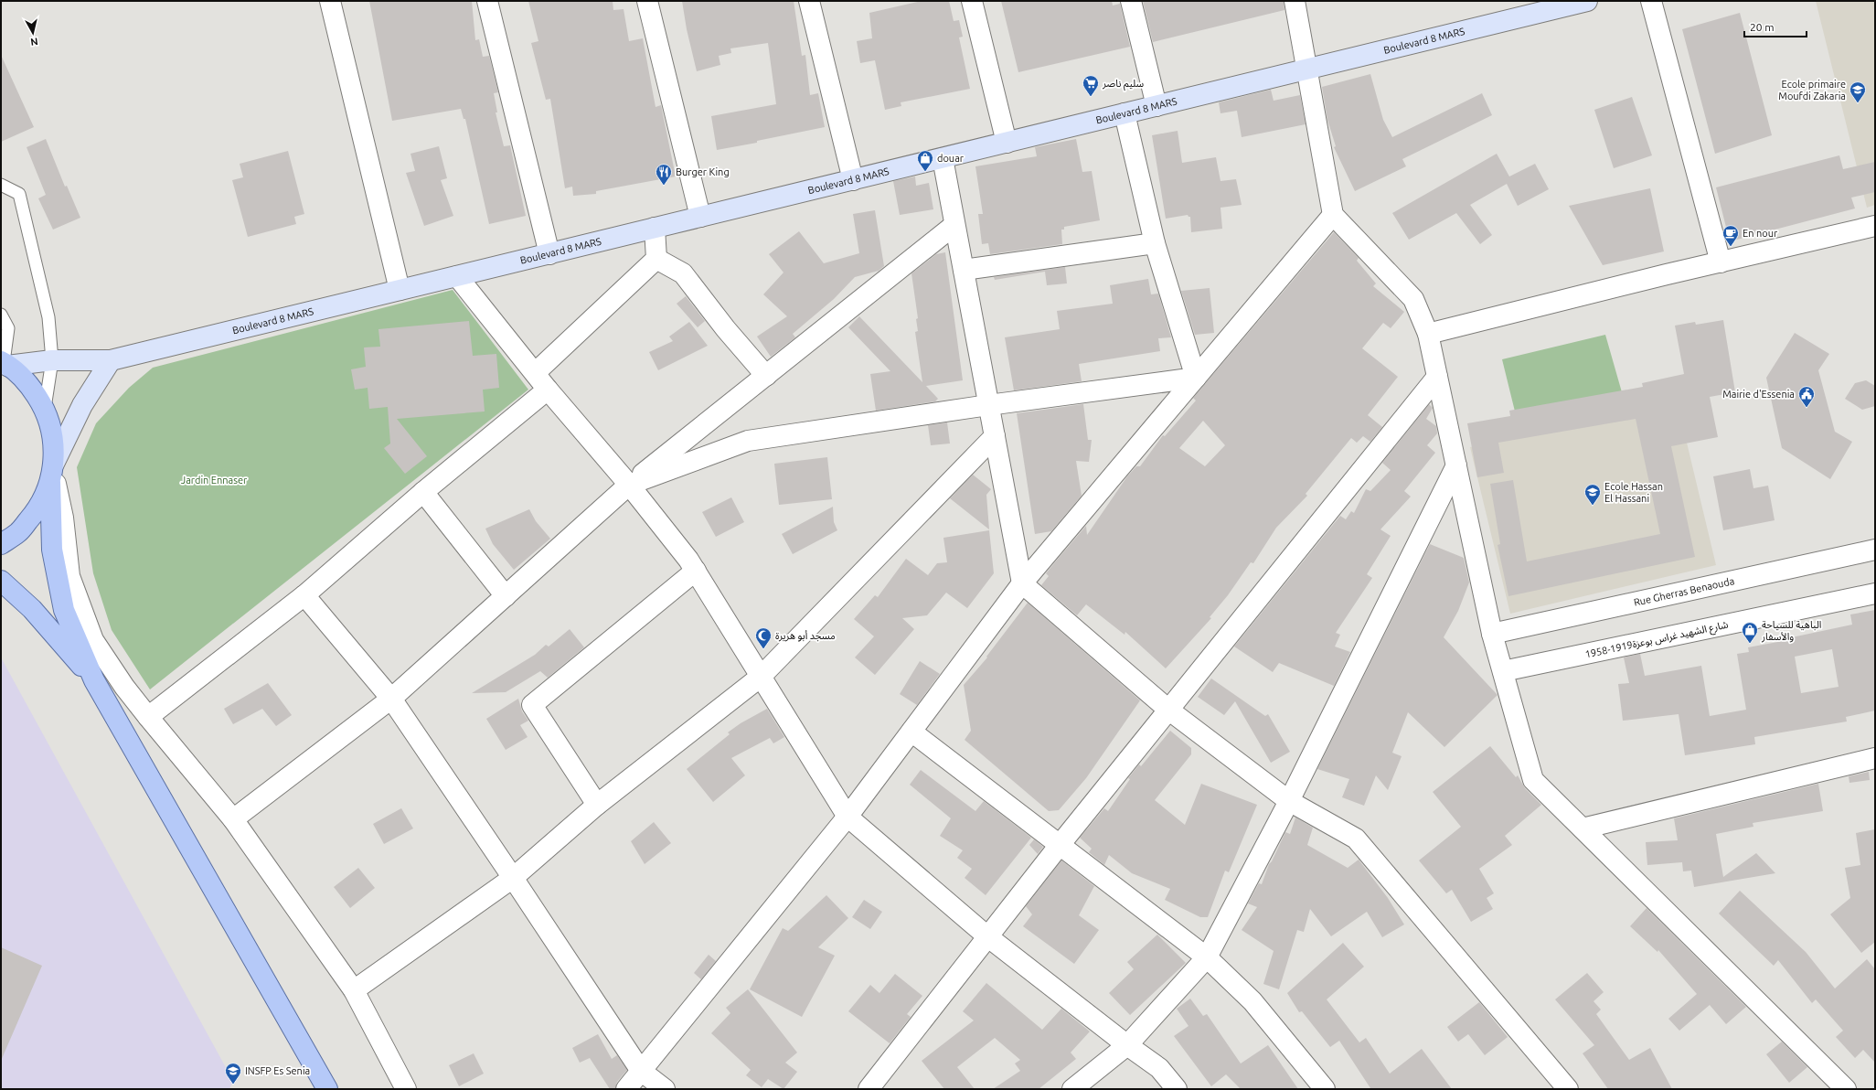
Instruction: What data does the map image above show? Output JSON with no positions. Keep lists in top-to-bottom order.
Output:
{
  "streets": {
    "main road": ["Boulevard 8 MARS"],
    "street": ["Rue Gherras Benaouda", "شارع الشهيد غراس بوعزة1919-1958"]
  },
  "parks": ["Jardin Ennaser"],
  "places": {
    "supermarket": ["سليم ناصر"],
    "school or university": ["Ecole primaire Moufdi Zakaria", "Ecole Hassan El Hassani", "INSFP Es Senia"],
    "shop": ["douar", "الباهية للسياحة والأسفار"],
    "restaurant": ["Burger King"],
    "cafe": ["En nour"],
    "public building": ["Mairie d'Essenia"],
    "mosque": ["مسجد أبو هريرة"]
  },
  "scale_bar": "20 m",
  "north": "bottom"
}
